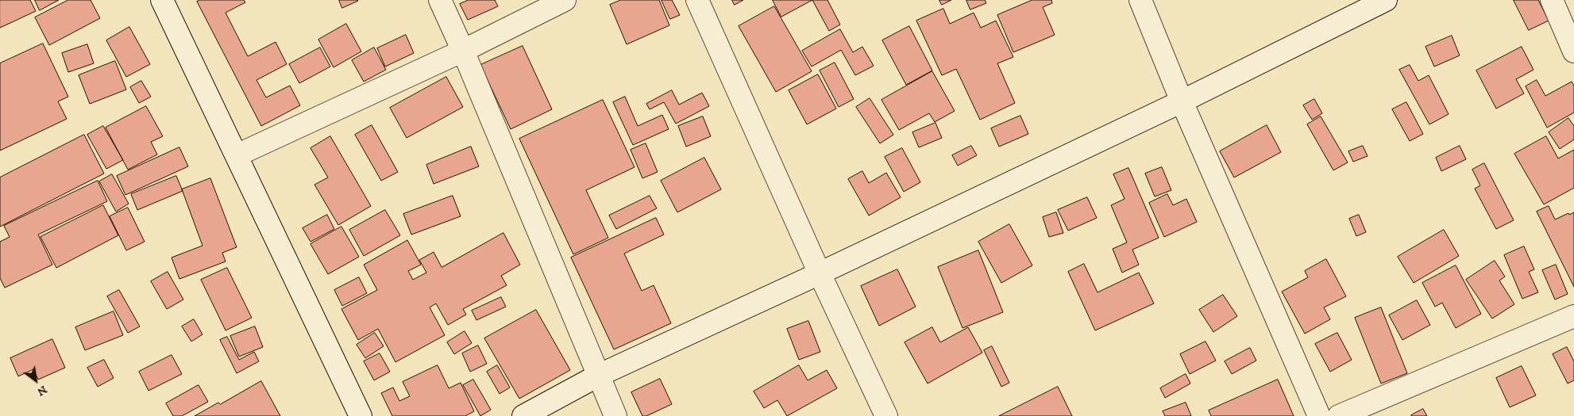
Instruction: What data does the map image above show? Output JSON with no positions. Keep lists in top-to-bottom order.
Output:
{
  "north": "bottom right"
}
